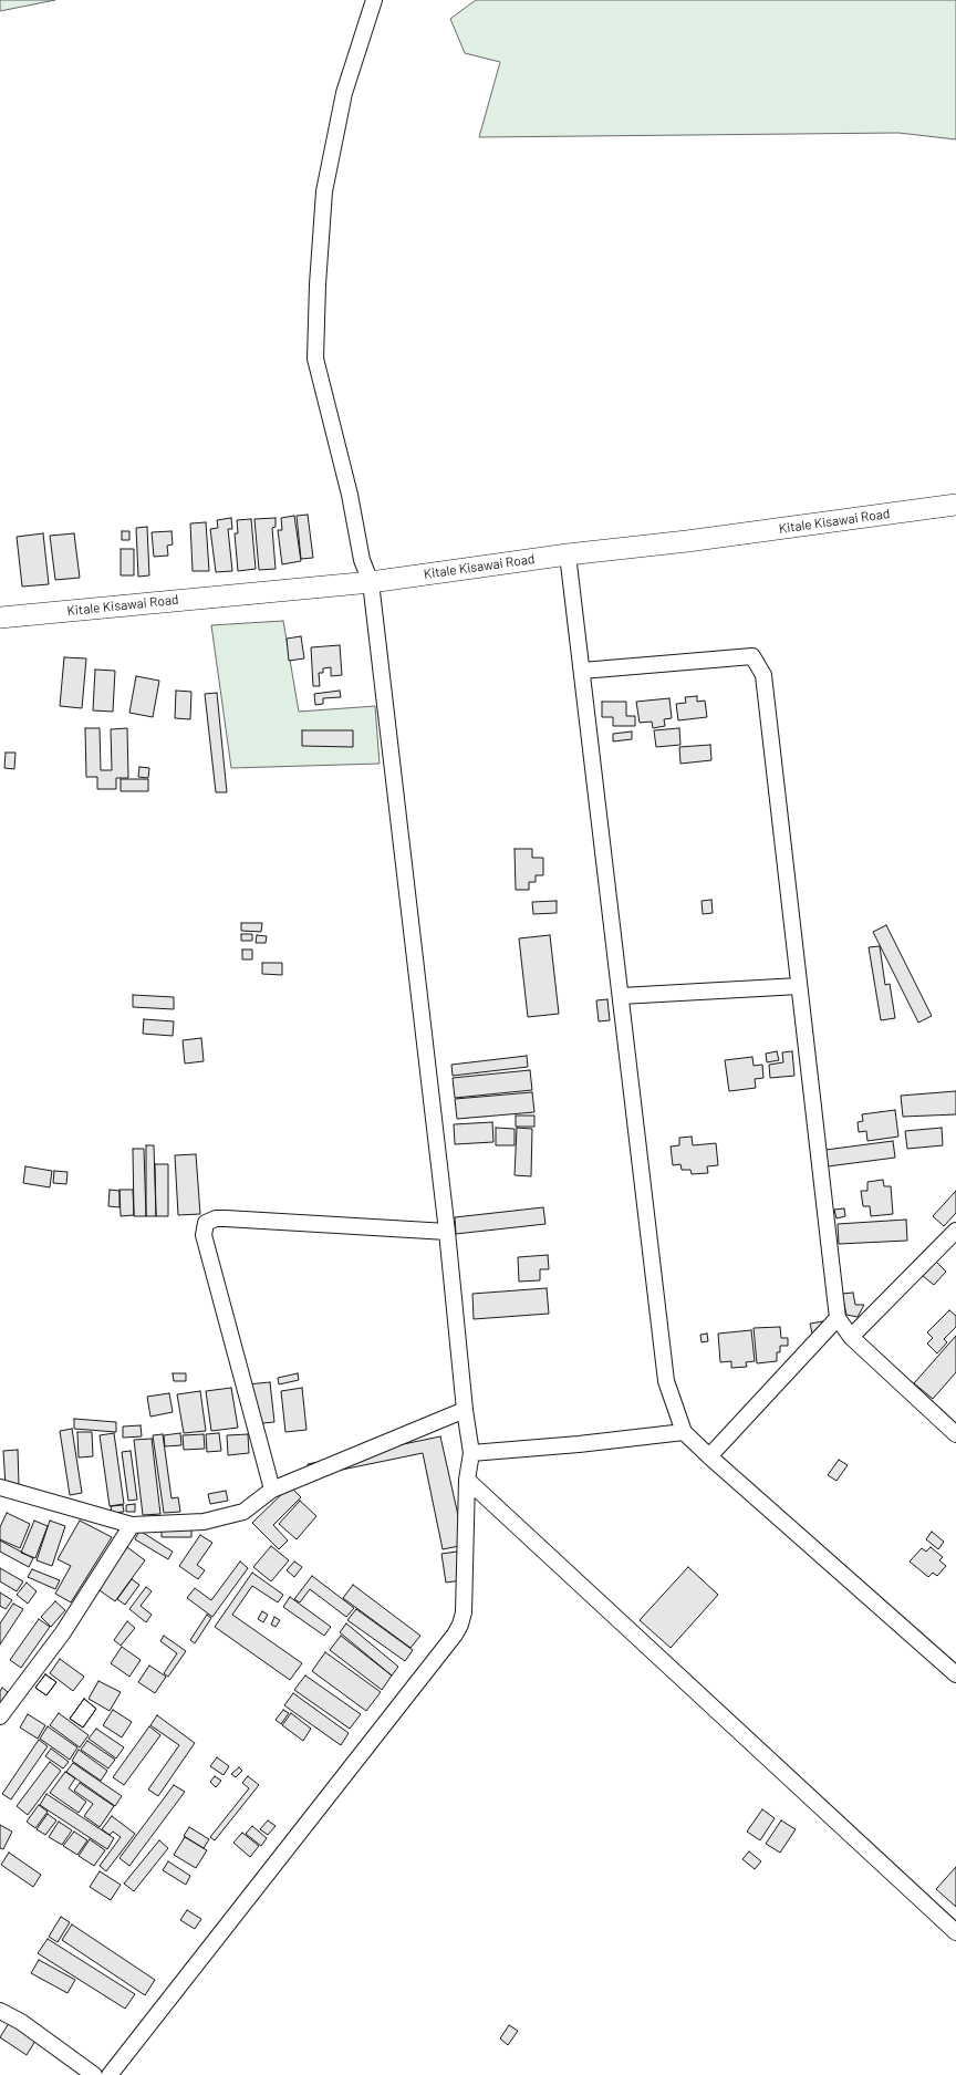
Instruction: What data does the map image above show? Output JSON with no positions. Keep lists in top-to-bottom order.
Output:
{
  "streets": {
    "street": ["Kitale Kisawai Road"]
  }
}
